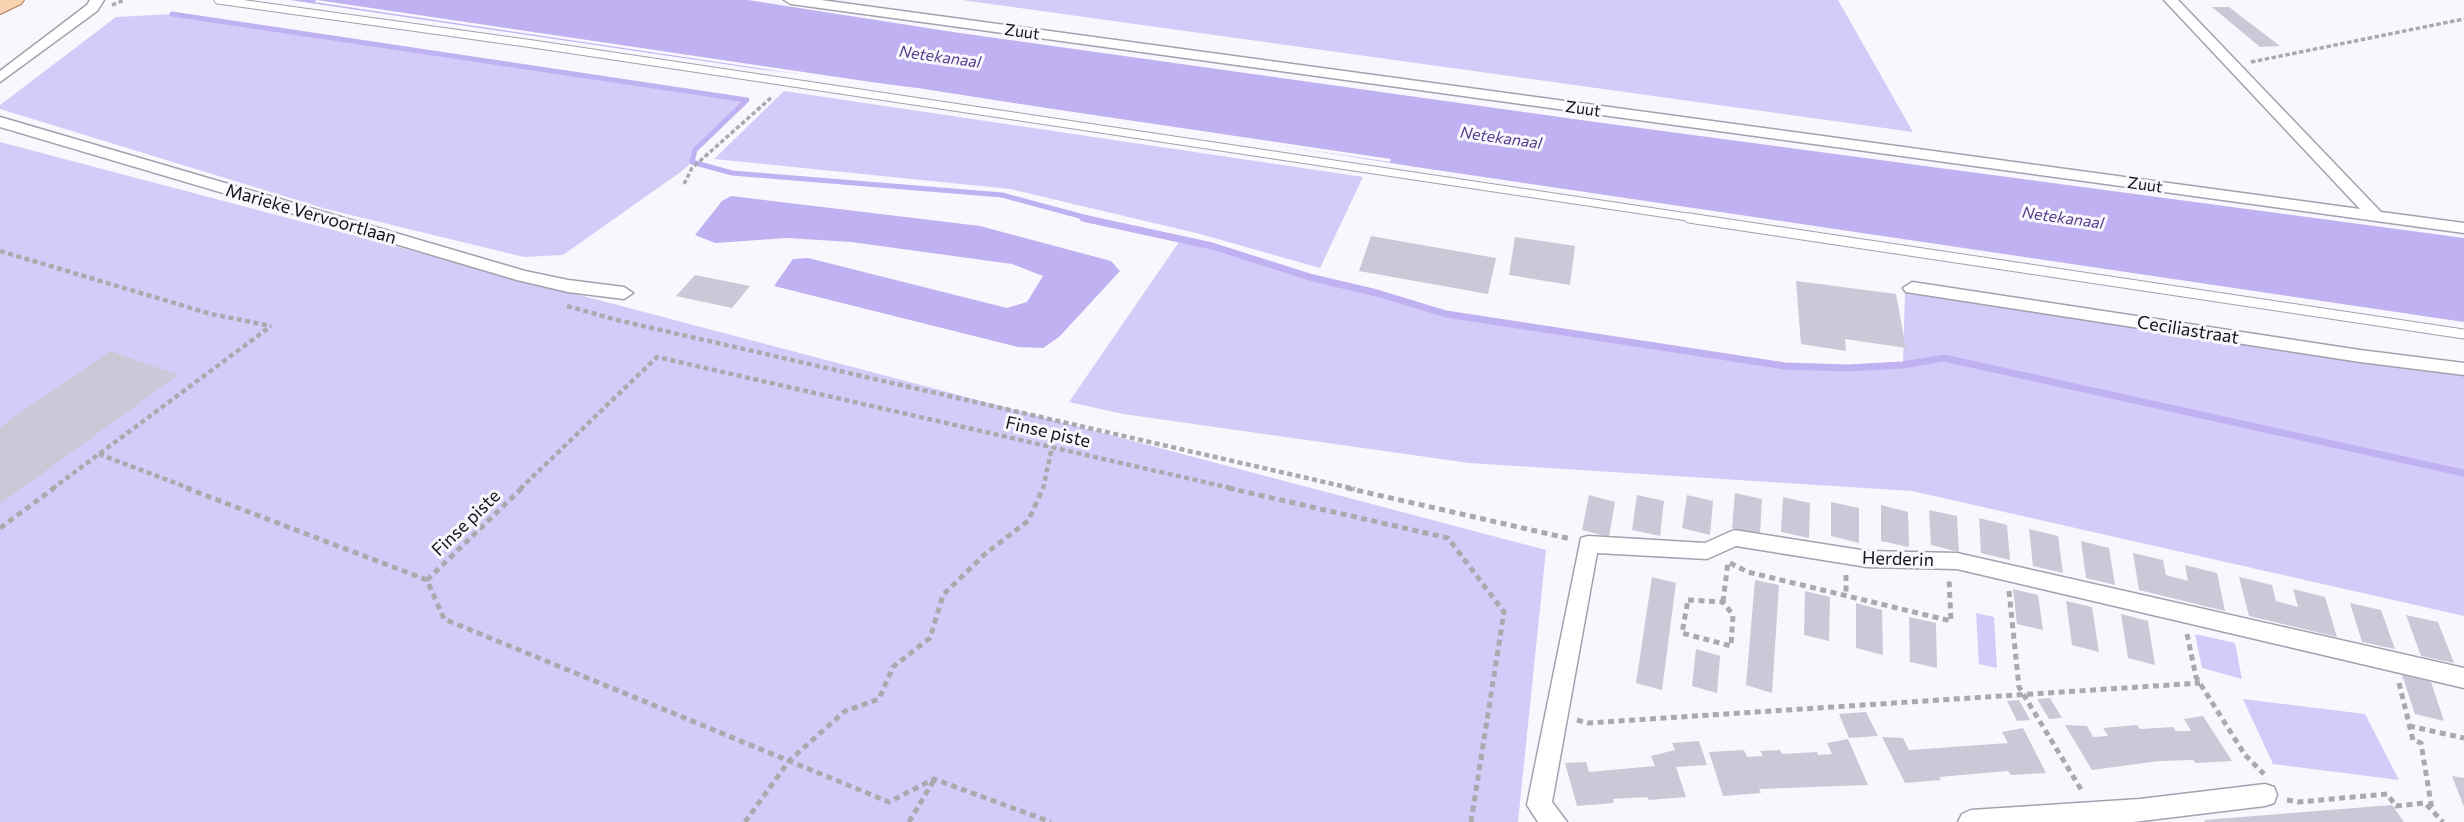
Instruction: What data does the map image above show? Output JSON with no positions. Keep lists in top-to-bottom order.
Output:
{
  "streets": {
    "street": [
      "Zuut",
      "Marieke Vervoortlaan",
      "Ceciliastraat",
      "Herderin"
    ],
    "path": ["Finse piste"]
  },
  "water": ["Netekanaal"]
}
